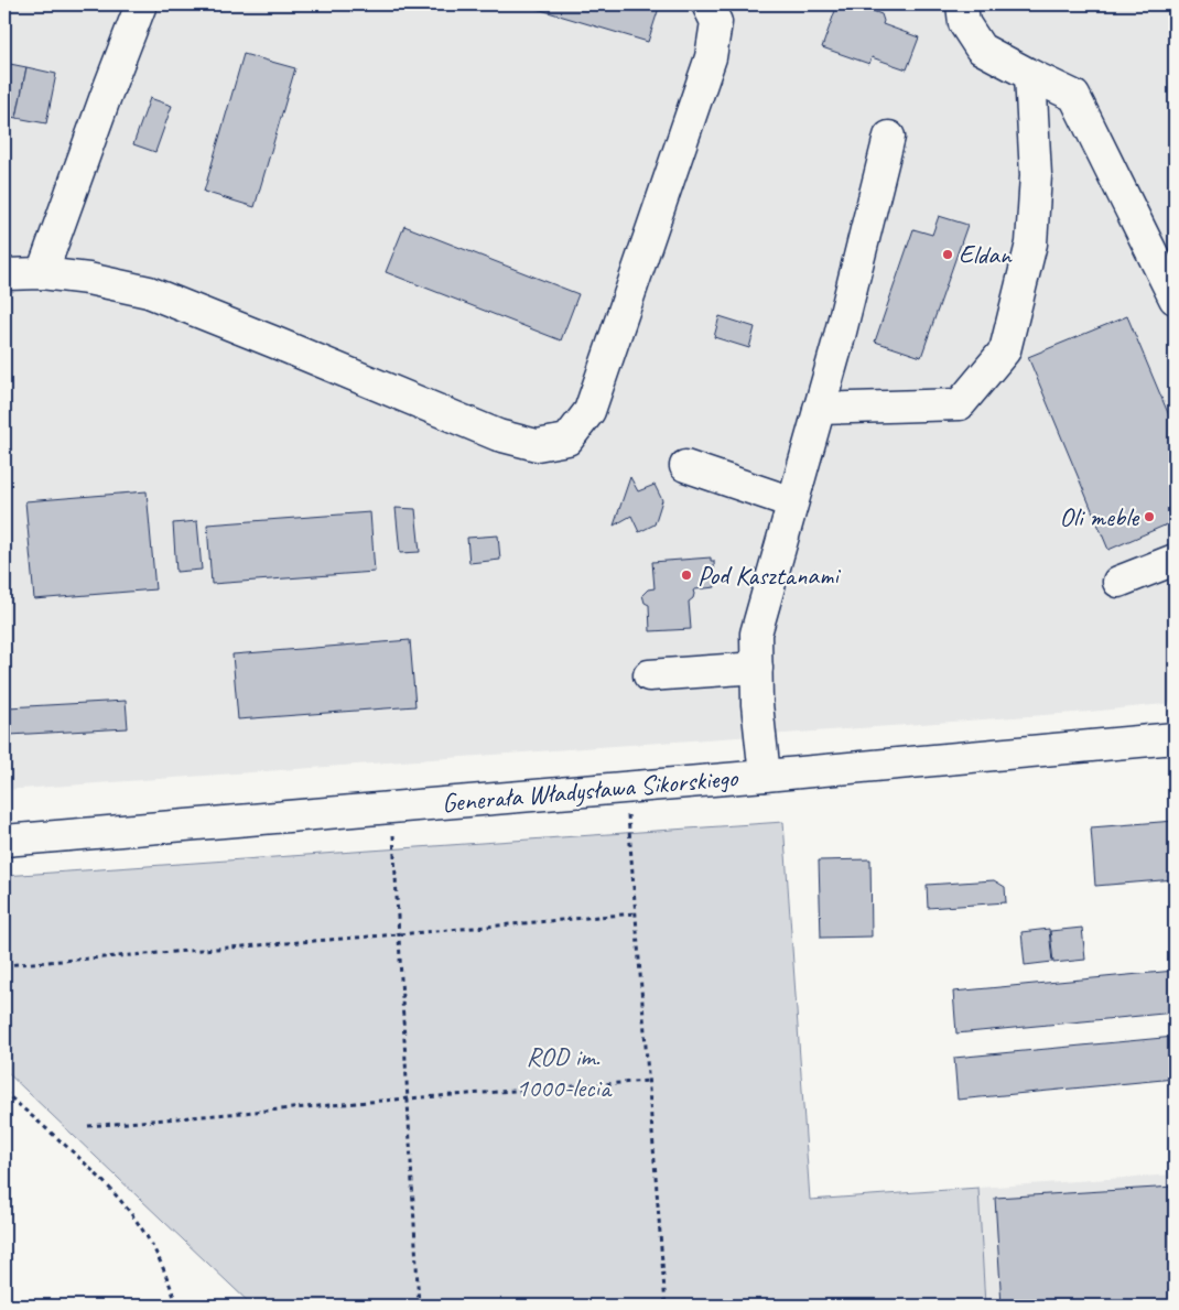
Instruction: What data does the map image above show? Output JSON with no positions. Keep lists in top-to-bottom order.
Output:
{
  "streets": {
    "street": ["Generała Władysława Sikorskiego"]
  },
  "parks": ["ROD im. 1000-lecia"],
  "places": ["Eldan", "Oli meble", "Pod Kasztanami"]
}
